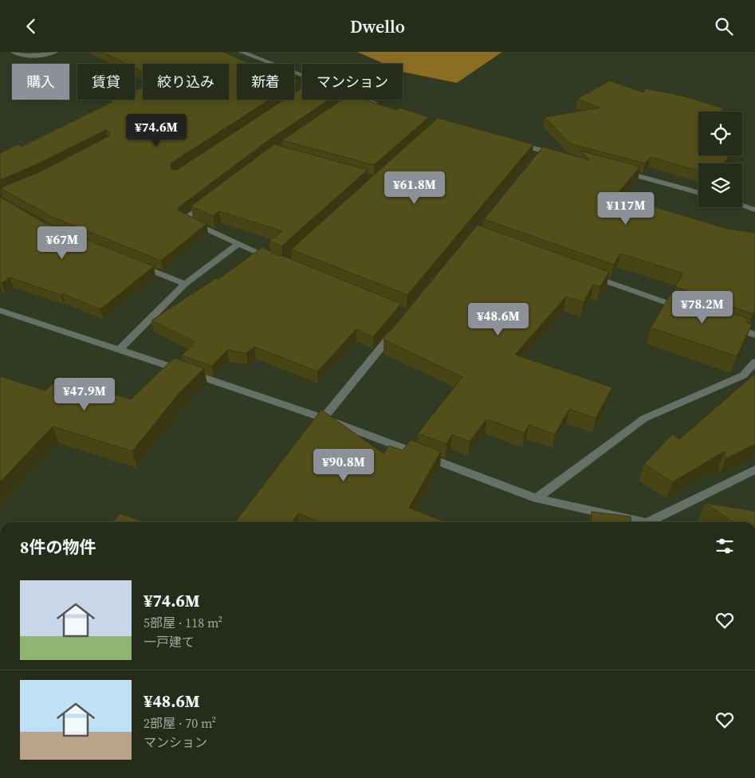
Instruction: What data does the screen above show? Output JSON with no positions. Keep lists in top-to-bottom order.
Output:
{
  "page": {
    "header": "Dwello",
    "chip": [
      "購入",
      "賃貸",
      "絞り込み",
      "新着",
      "マンション"
    ],
    "price": [
      "¥74.6M",
      "¥61.8M",
      "¥117M",
      "¥67M",
      "¥78.2M",
      "¥48.6M",
      "¥47.9M",
      "¥90.8M"
    ],
    "heading": "8件の物件",
    "list": [
      {
        "name": "¥74.6M",
        "note": "5部屋 · 118 m² · 一戸建て"
      },
      {
        "name": "¥48.6M",
        "note": "2部屋 · 70 m² · マンション"
      }
    ]
  }
}
